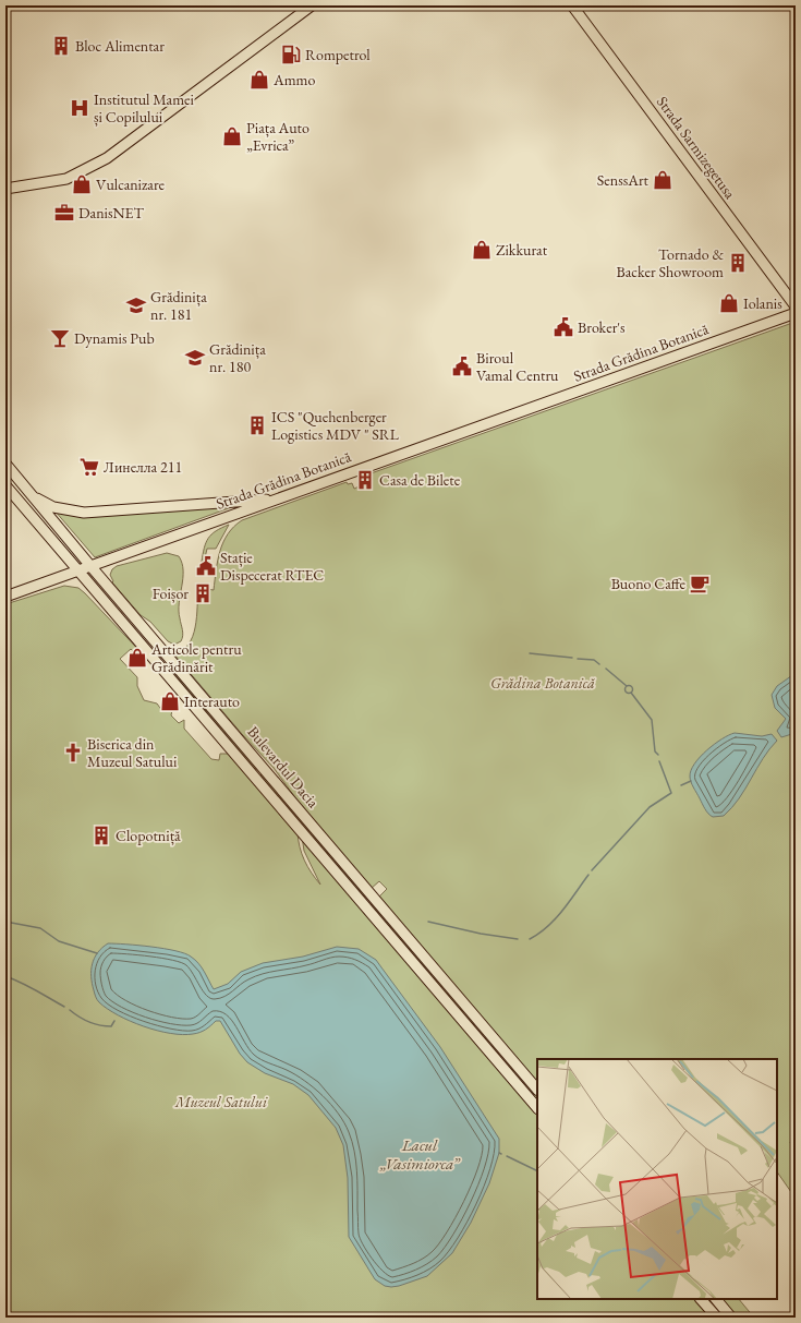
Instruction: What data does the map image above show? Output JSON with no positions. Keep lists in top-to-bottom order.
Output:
{
  "streets": {
    "main road": ["Strada Sarmizegetusa", "Strada Grădina Botanică", "Bulevardul Dacia"]
  },
  "crossings": [
    ["Strada Grădina Botanică", "Bulevardul Dacia"]
  ],
  "water": ["Lacul „Vasimiorca”"],
  "parks": ["Grădina Botanică", "Muzeul Satului"],
  "places": {
    "building": [
      "Bloc Alimentar",
      "Tornado & Backer Showroom",
      "ICS \"Quehenberger Logistics MDV \" SRL",
      "Casa de Bilete",
      "Foișor",
      "Clopotniță"
    ],
    "fuel station": ["Rompetrol"],
    "shop": [
      "Ammo",
      "Piața Auto „Evrica”",
      "SenssArt",
      "Vulcanizare",
      "Zikkurat",
      "Iolanis",
      "Articole pentru Grădinărit",
      "Interauto"
    ],
    "hospital": ["Institutul Mamei și Copilului"],
    "office": ["DanisNET"],
    "school or university": ["Grădinița nr. 181", "Grădinița nr. 180"],
    "public building": ["Broker's", "Biroul Vamal Centru", "Stație Dispecerat RTEC"],
    "bar": ["Dynamis Pub"],
    "supermarket": ["Линелла 211"],
    "cafe": ["Buono Caffe"],
    "church": ["Biserica din Muzeul Satului"]
  }
}
